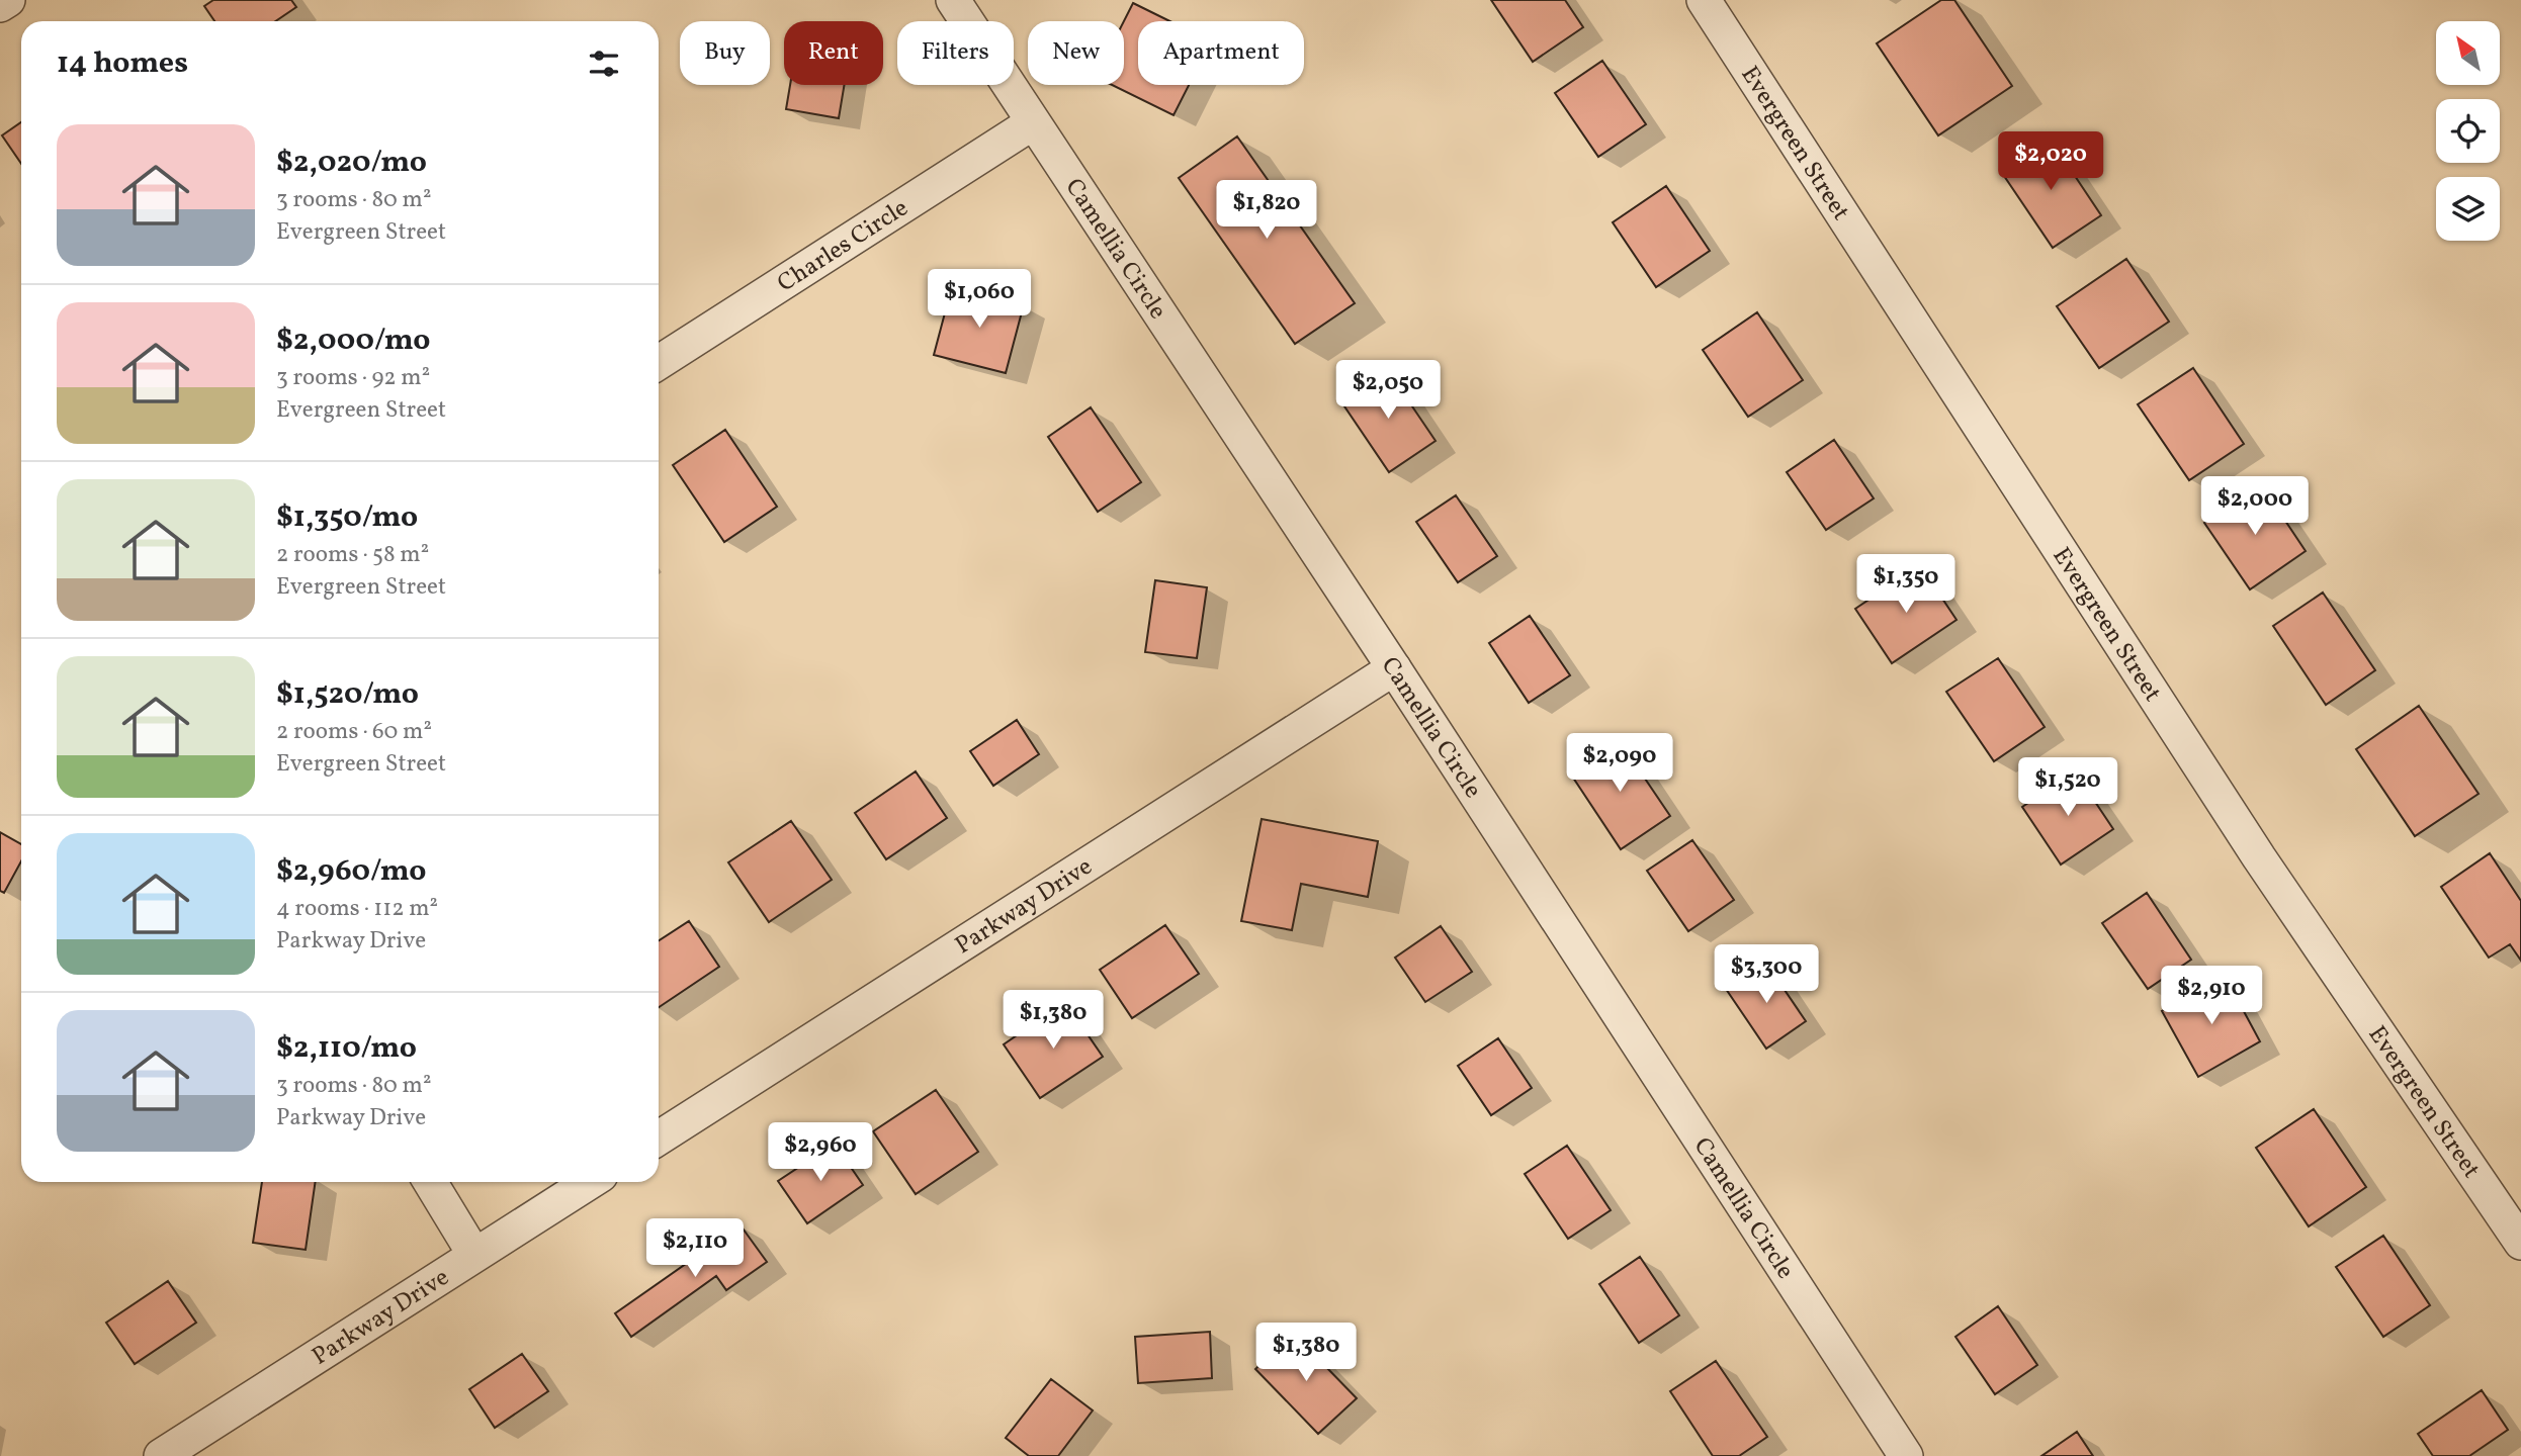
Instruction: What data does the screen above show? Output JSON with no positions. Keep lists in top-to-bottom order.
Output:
{
  "streets": {
    "street": [
      "Evergreen Street",
      "Charles Circle",
      "Camellia Circle",
      "Parkway Drive"
    ]
  },
  "crossings": [
    ["Charles Circle", "Camellia Circle"],
    ["Camellia Circle", "Parkway Drive"]
  ],
  "north": "top left",
  "page": {
    "chip": [
      "Buy",
      "Rent",
      "Filters",
      "New",
      "Apartment"
    ],
    "heading": "14 homes",
    "list": [
      {
        "name": "$2,020/mo",
        "note": "3 rooms · 80 m² · Evergreen Street"
      },
      {
        "name": "$2,000/mo",
        "note": "3 rooms · 92 m² · Evergreen Street"
      },
      {
        "name": "$1,350/mo",
        "note": "2 rooms · 58 m² · Evergreen Street"
      },
      {
        "name": "$1,520/mo",
        "note": "2 rooms · 60 m² · Evergreen Street"
      },
      {
        "name": "$2,960/mo",
        "note": "4 rooms · 112 m² · Parkway Drive"
      },
      {
        "name": "$2,110/mo",
        "note": "3 rooms · 80 m² · Parkway Drive"
      }
    ],
    "price": [
      "$2,020",
      "$1,820",
      "$1,060",
      "$2,050",
      "$2,000",
      "$1,350",
      "$2,090",
      "$1,520",
      "$3,300",
      "$2,910",
      "$1,380",
      "$2,960",
      "$2,110",
      "$1,380"
    ]
  }
}
